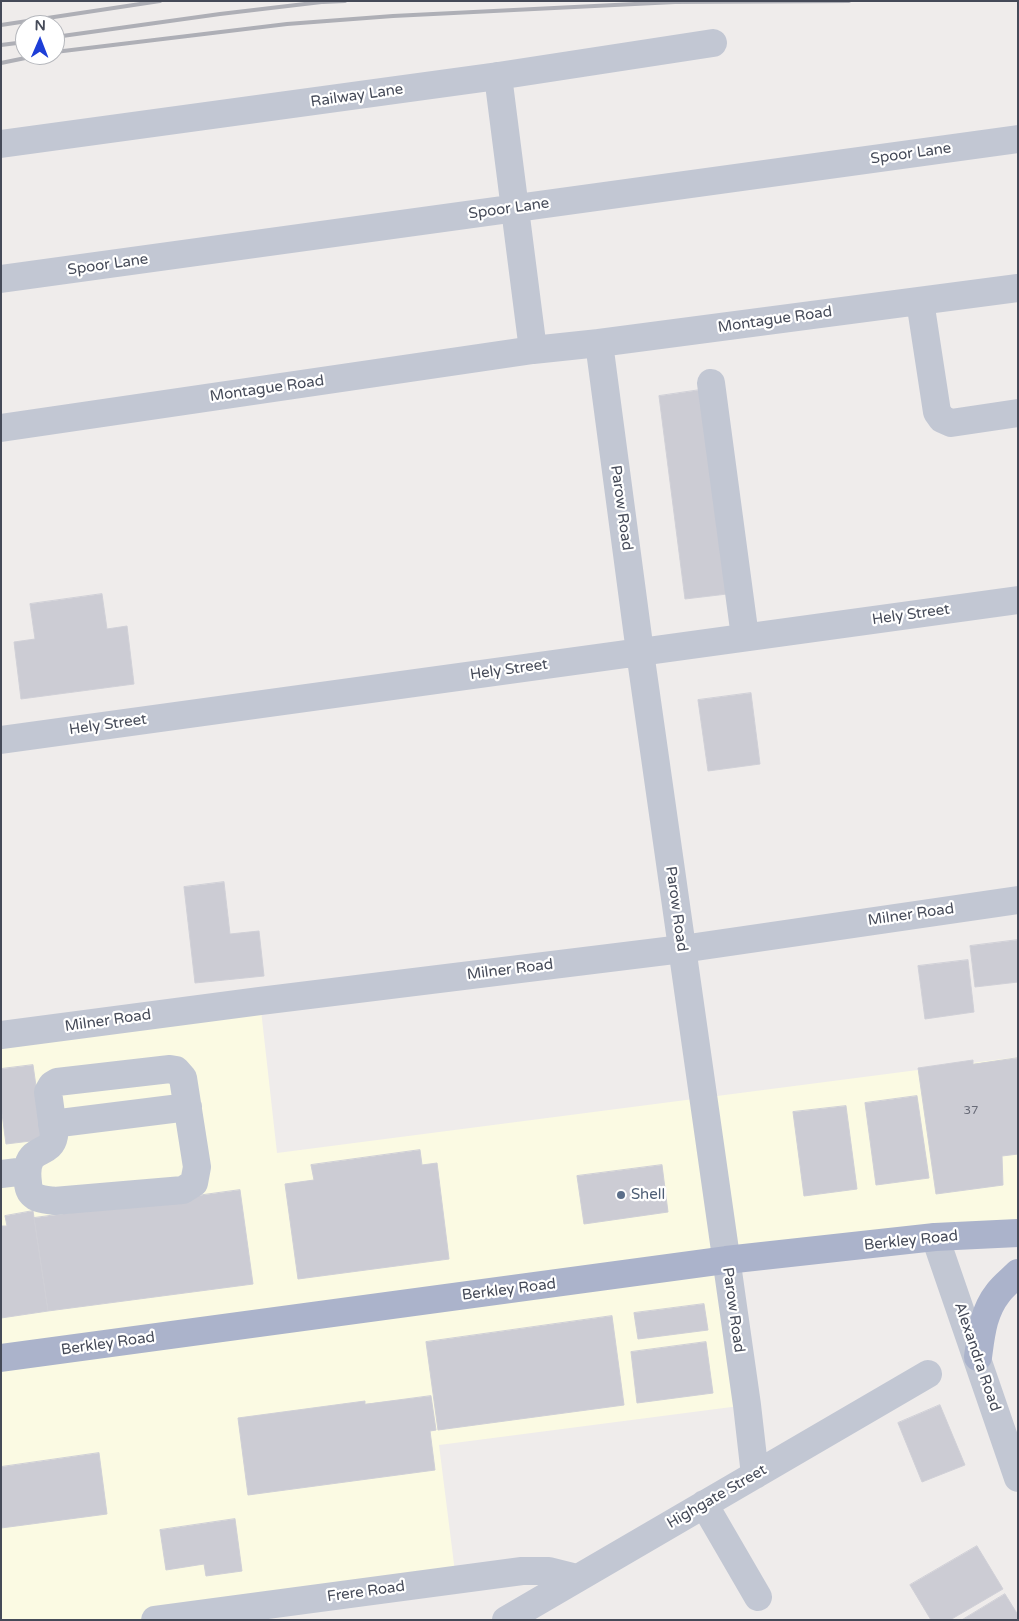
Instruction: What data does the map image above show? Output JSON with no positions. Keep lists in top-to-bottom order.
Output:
{
  "streets": {
    "main road": ["Berkley Road"],
    "street": [
      "Railway Lane",
      "Spoor Lane",
      "Montague Road",
      "Parow Road",
      "Hely Street",
      "Milner Road",
      "Alexandra Road",
      "Highgate Street",
      "Frere Road"
    ]
  },
  "crossings": [
    ["Montague Road", "Parow Road"],
    ["Parow Road", "Hely Street"],
    ["Parow Road", "Milner Road"],
    ["Parow Road", "Berkley Road"],
    ["Parow Road", "Highgate Street"],
    ["Berkley Road", "Alexandra Road"],
    ["Highgate Street", "Frere Road"]
  ],
  "places": ["Shell"],
  "house_numbers": ["37"],
  "north": "top"
}
